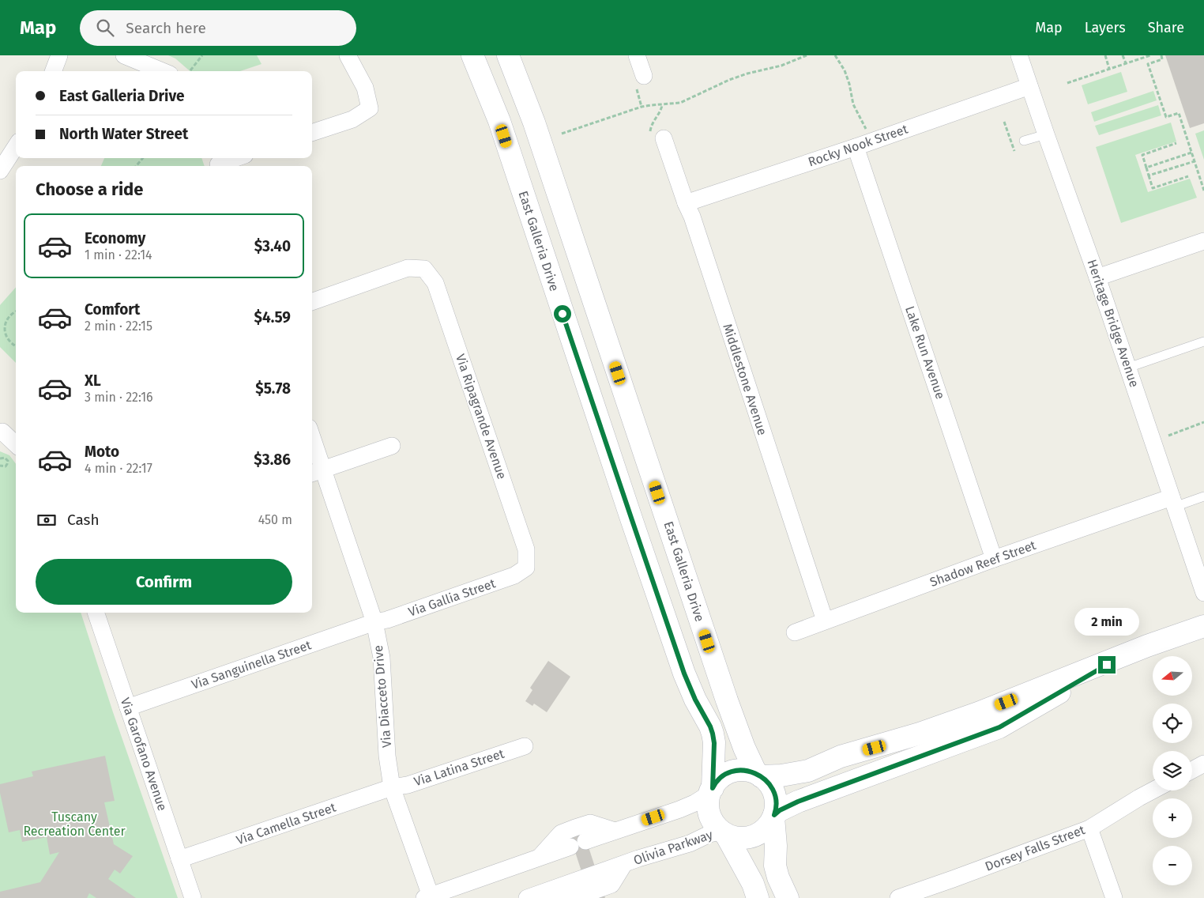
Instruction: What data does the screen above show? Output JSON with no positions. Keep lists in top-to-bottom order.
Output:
{
  "streets": {
    "main road": ["East Galleria Drive"],
    "street": [
      "Rocky Nook Street",
      "Heritage Bridge Avenue",
      "Lake Run Avenue",
      "Middlestone Avenue",
      "Via Ripagrande Avenue",
      "Shadow Reef Street",
      "Via Gallia Street",
      "Via Sanguinella Street",
      "Via Diacceto Drive",
      "Via Garofano Avenue",
      "Via Latina Street",
      "Via Camella Street",
      "Olivia Parkway",
      "Dorsey Falls Street"
    ]
  },
  "crossings": [
    ["Rocky Nook Street", "Heritage Bridge Avenue"],
    ["Rocky Nook Street", "Lake Run Avenue"],
    ["Rocky Nook Street", "Middlestone Avenue"],
    ["East Galleria Drive", "Olivia Parkway"],
    ["Heritage Bridge Avenue", "Shadow Reef Street"],
    ["Lake Run Avenue", "Shadow Reef Street"],
    ["Middlestone Avenue", "Shadow Reef Street"],
    ["Via Ripagrande Avenue", "Via Gallia Street"],
    ["Via Gallia Street", "Via Sanguinella Street"],
    ["Via Gallia Street", "Via Diacceto Drive"],
    ["Via Sanguinella Street", "Via Diacceto Drive"],
    ["Via Sanguinella Street", "Via Garofano Avenue"],
    ["Via Diacceto Drive", "Via Latina Street"],
    ["Via Diacceto Drive", "Via Camella Street"],
    ["Via Garofano Avenue", "Via Camella Street"],
    ["Via Latina Street", "Via Camella Street"]
  ],
  "parks": ["Tuscany Recreation Center"],
  "north": "left",
  "page": {
    "header": "Map",
    "search": "Search here",
    "nav": ["Map", "Layers", "Share"],
    "banner": ["East Galleria Drive", "North Water Street"],
    "heading": "Choose a ride",
    "list": [
      {
        "name": "Economy",
        "note": "1 min · 22:14",
        "value": "$3.40"
      },
      {
        "name": "Comfort",
        "note": "2 min · 22:15",
        "value": "$4.59"
      },
      {
        "name": "XL",
        "note": "3 min · 22:16",
        "value": "$5.78"
      },
      {
        "name": "Moto",
        "note": "4 min · 22:17",
        "value": "$3.86"
      }
    ],
    "pay": ["Cash", "450 m"],
    "buttons": "Confirm",
    "bubble": "2 min",
    "map_buttons": ["+", "−"]
  }
}
